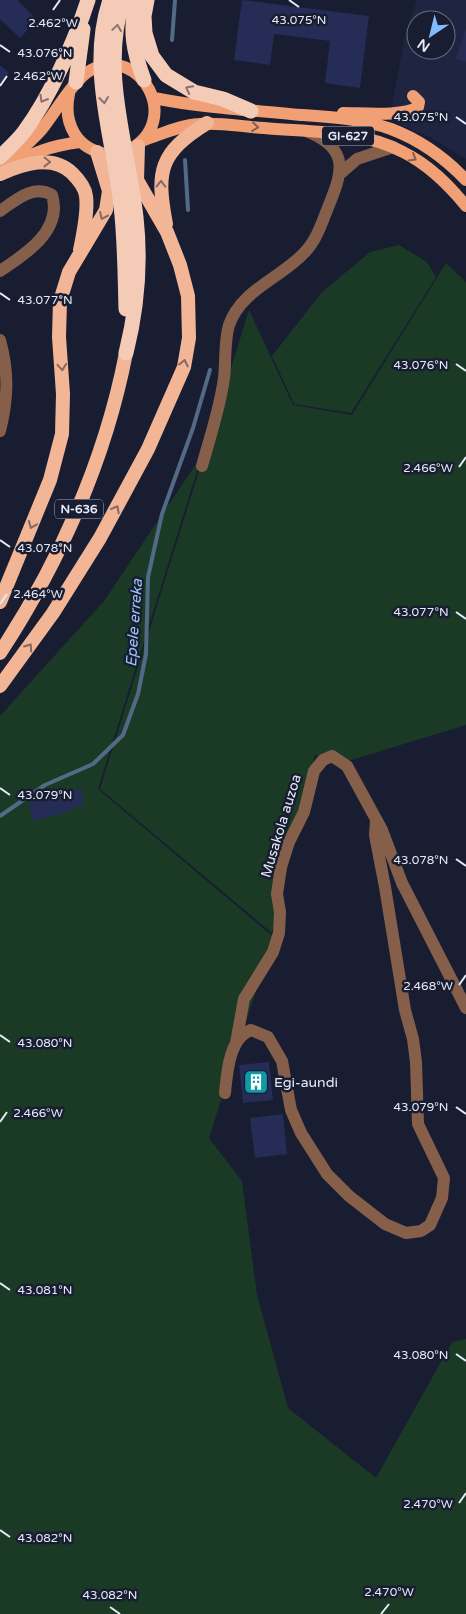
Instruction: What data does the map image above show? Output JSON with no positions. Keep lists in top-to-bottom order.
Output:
{
  "streets": {
    "highway": ["N-636"],
    "main road": ["GI-627"],
    "street": ["Musakola auzoa"]
  },
  "water": ["Epele erreka"],
  "places": {
    "building": ["Egi-aundi"]
  },
  "north": "bottom left",
  "coordinates": [
    "43.075°N",
    "2.462°W",
    "43.076°N",
    "43.077°N",
    "2.466°W",
    "43.078°N",
    "2.464°W",
    "43.079°N",
    "2.468°W",
    "43.080°N",
    "43.081°N",
    "2.470°W",
    "43.082°N"
  ]
}
